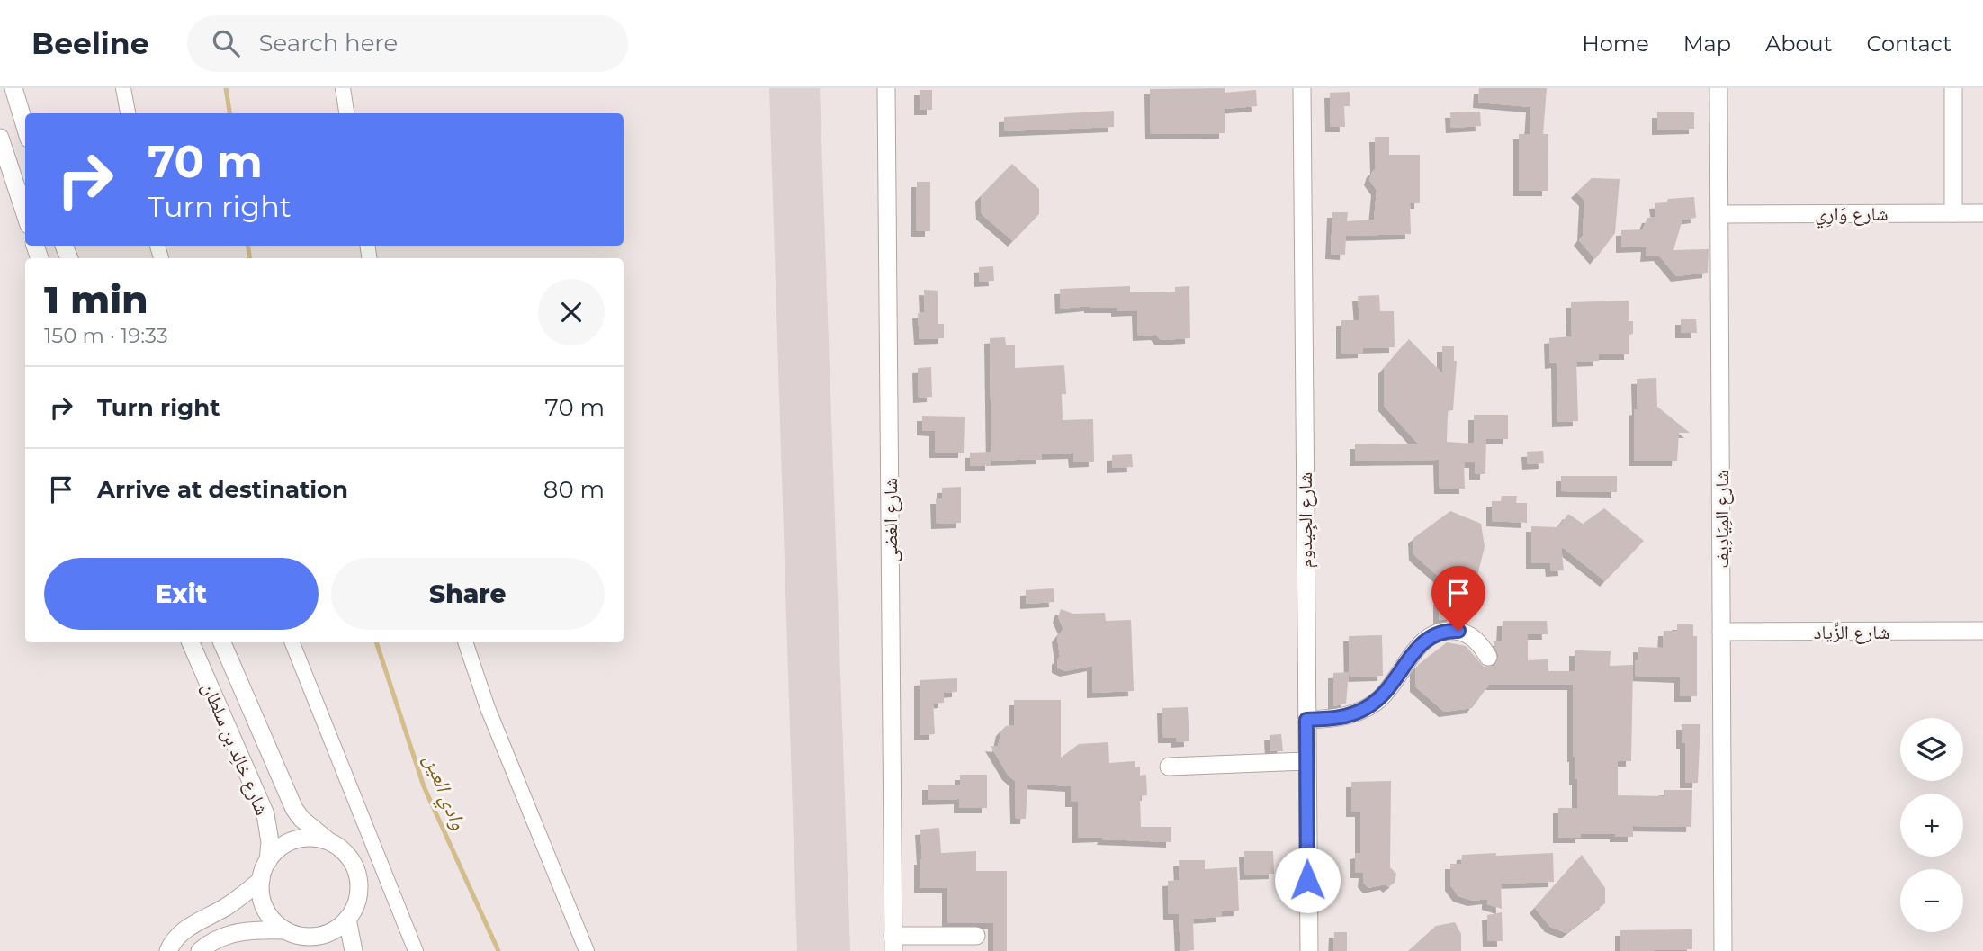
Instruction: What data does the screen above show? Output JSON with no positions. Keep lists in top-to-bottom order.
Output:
{
  "streets": {
    "street": [
      "شارع وَارِي",
      "شارع المِيَادِيف",
      "شارع الغضى",
      "شارع الجِيدوم",
      "شارع الزِّياد",
      "شارع خالِد بن سلطان"
    ]
  },
  "crossings": [
    ["شارع وَارِي", "شارع المِيَادِيف"],
    ["شارع المِيَادِيف", "شارع الزِّياد"]
  ],
  "water": ["وادي العين"],
  "page": {
    "header": "Beeline",
    "search": "Search here",
    "nav": [
      "Home",
      "Map",
      "About",
      "Contact"
    ],
    "turn": ["70 m", "Turn right"],
    "heading": ["1 min", "150 m · 19:33"],
    "list": [
      {
        "name": "Turn right",
        "value": "70 m"
      },
      {
        "name": "Arrive at destination",
        "value": "80 m"
      }
    ],
    "buttons": ["Exit", "Share"],
    "map_buttons": ["+", "−"]
  }
}
